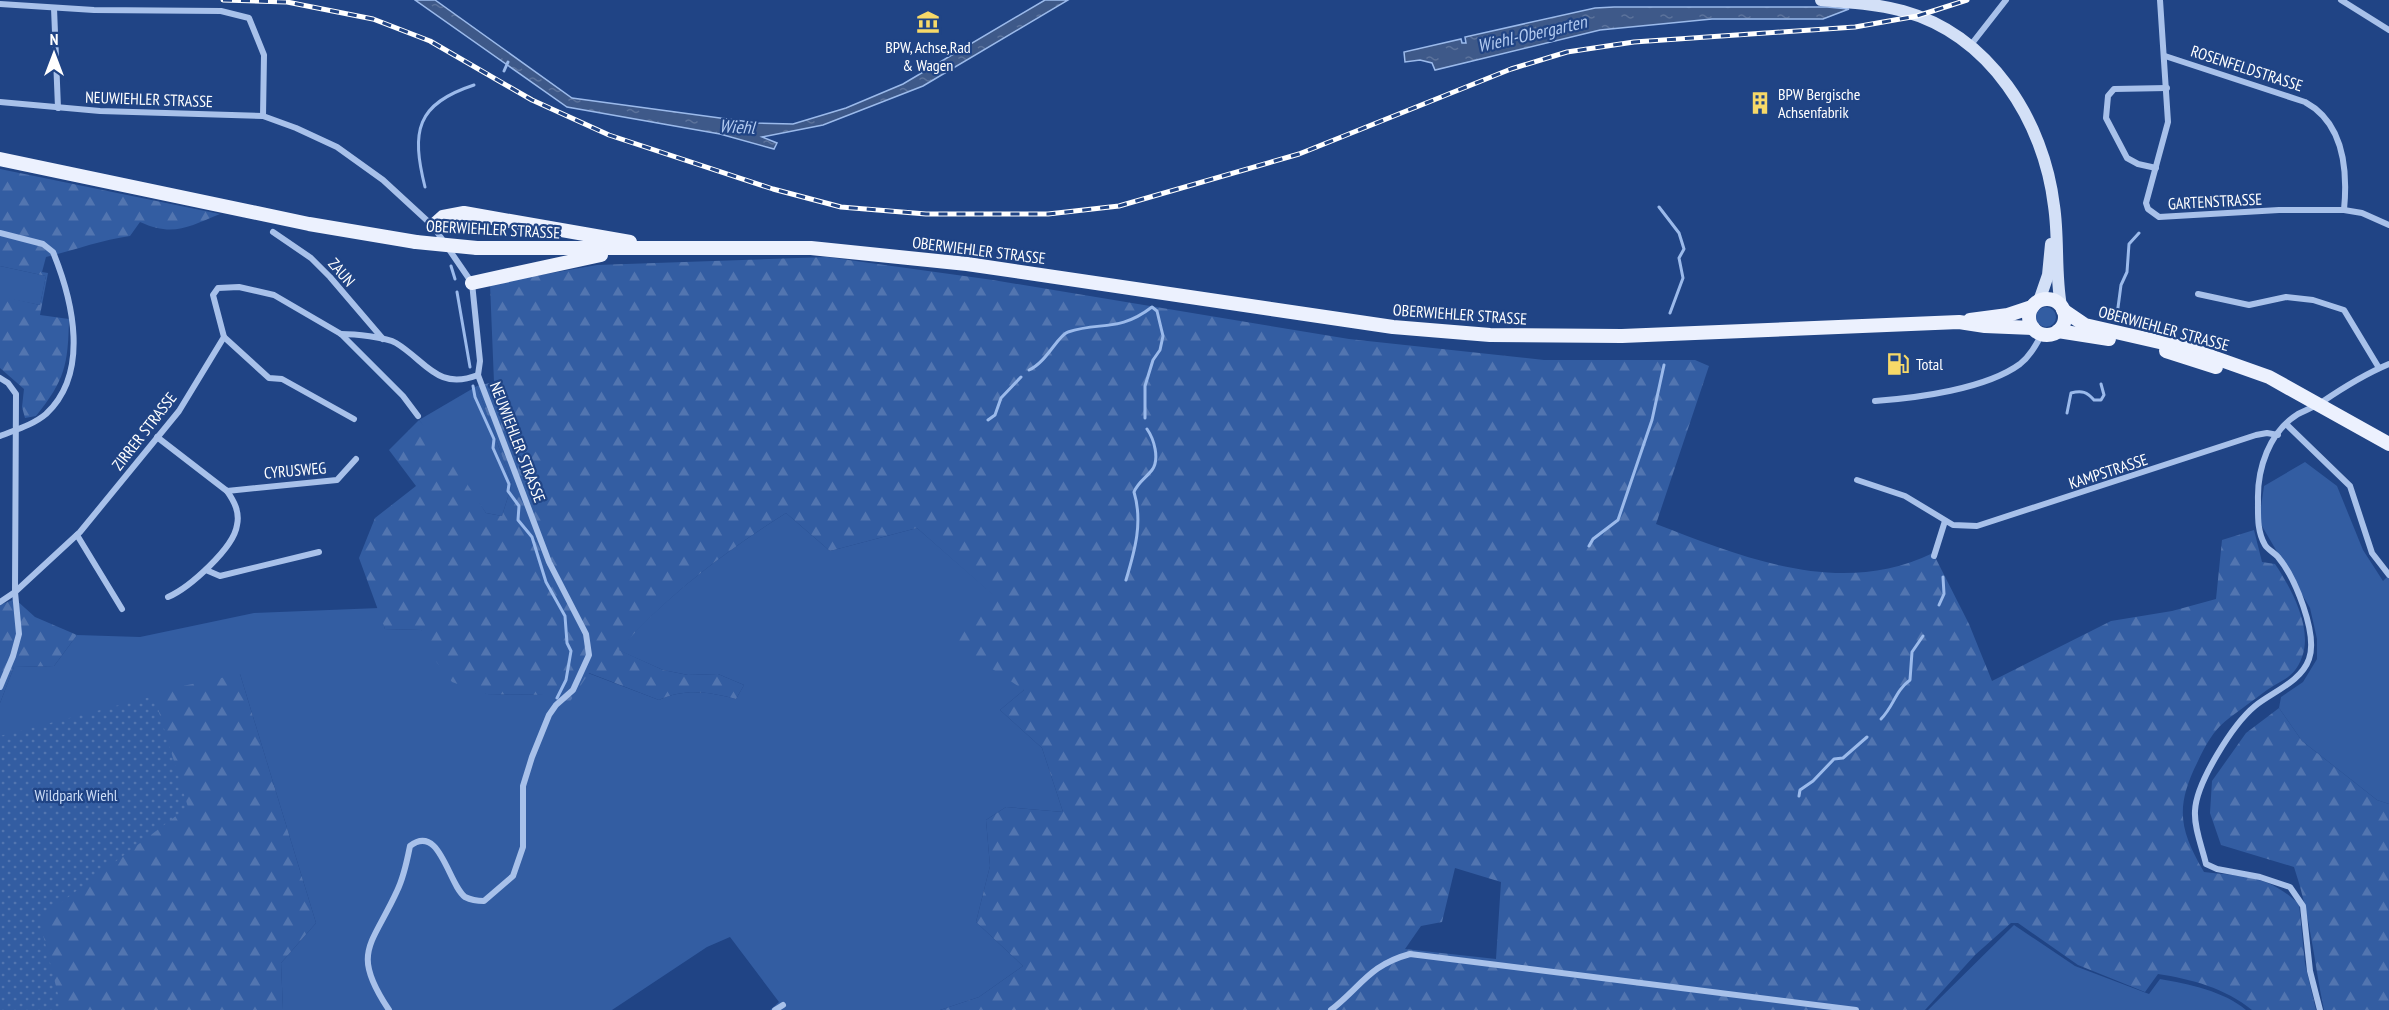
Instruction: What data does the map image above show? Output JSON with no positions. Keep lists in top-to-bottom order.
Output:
{
  "streets": {
    "main road": ["OBERWIEHLER STRASSE"],
    "street": [
      "ROSENFELDSTRASSE",
      "NEUWIEHLER STRASSE",
      "GARTENSTRASSE",
      "ZAUN",
      "ZIRRER STRASSE",
      "CYRUSWEG",
      "KAMPSTRASSE"
    ]
  },
  "crossings": [
    ["ROSENFELDSTRASSE", "GARTENSTRASSE"],
    ["NEUWIEHLER STRASSE", "ZAUN"],
    ["ZAUN", "ZIRRER STRASSE"]
  ],
  "water": ["Wiehl-Obergarten", "Wiehl"],
  "parks": ["Wildpark Wiehl"],
  "places": {
    "museum": ["BPW, Achse,Rad & Wagen"],
    "building": ["BPW Bergische Achsenfabrik"],
    "fuel station": ["Total"]
  },
  "north": "top"
}
